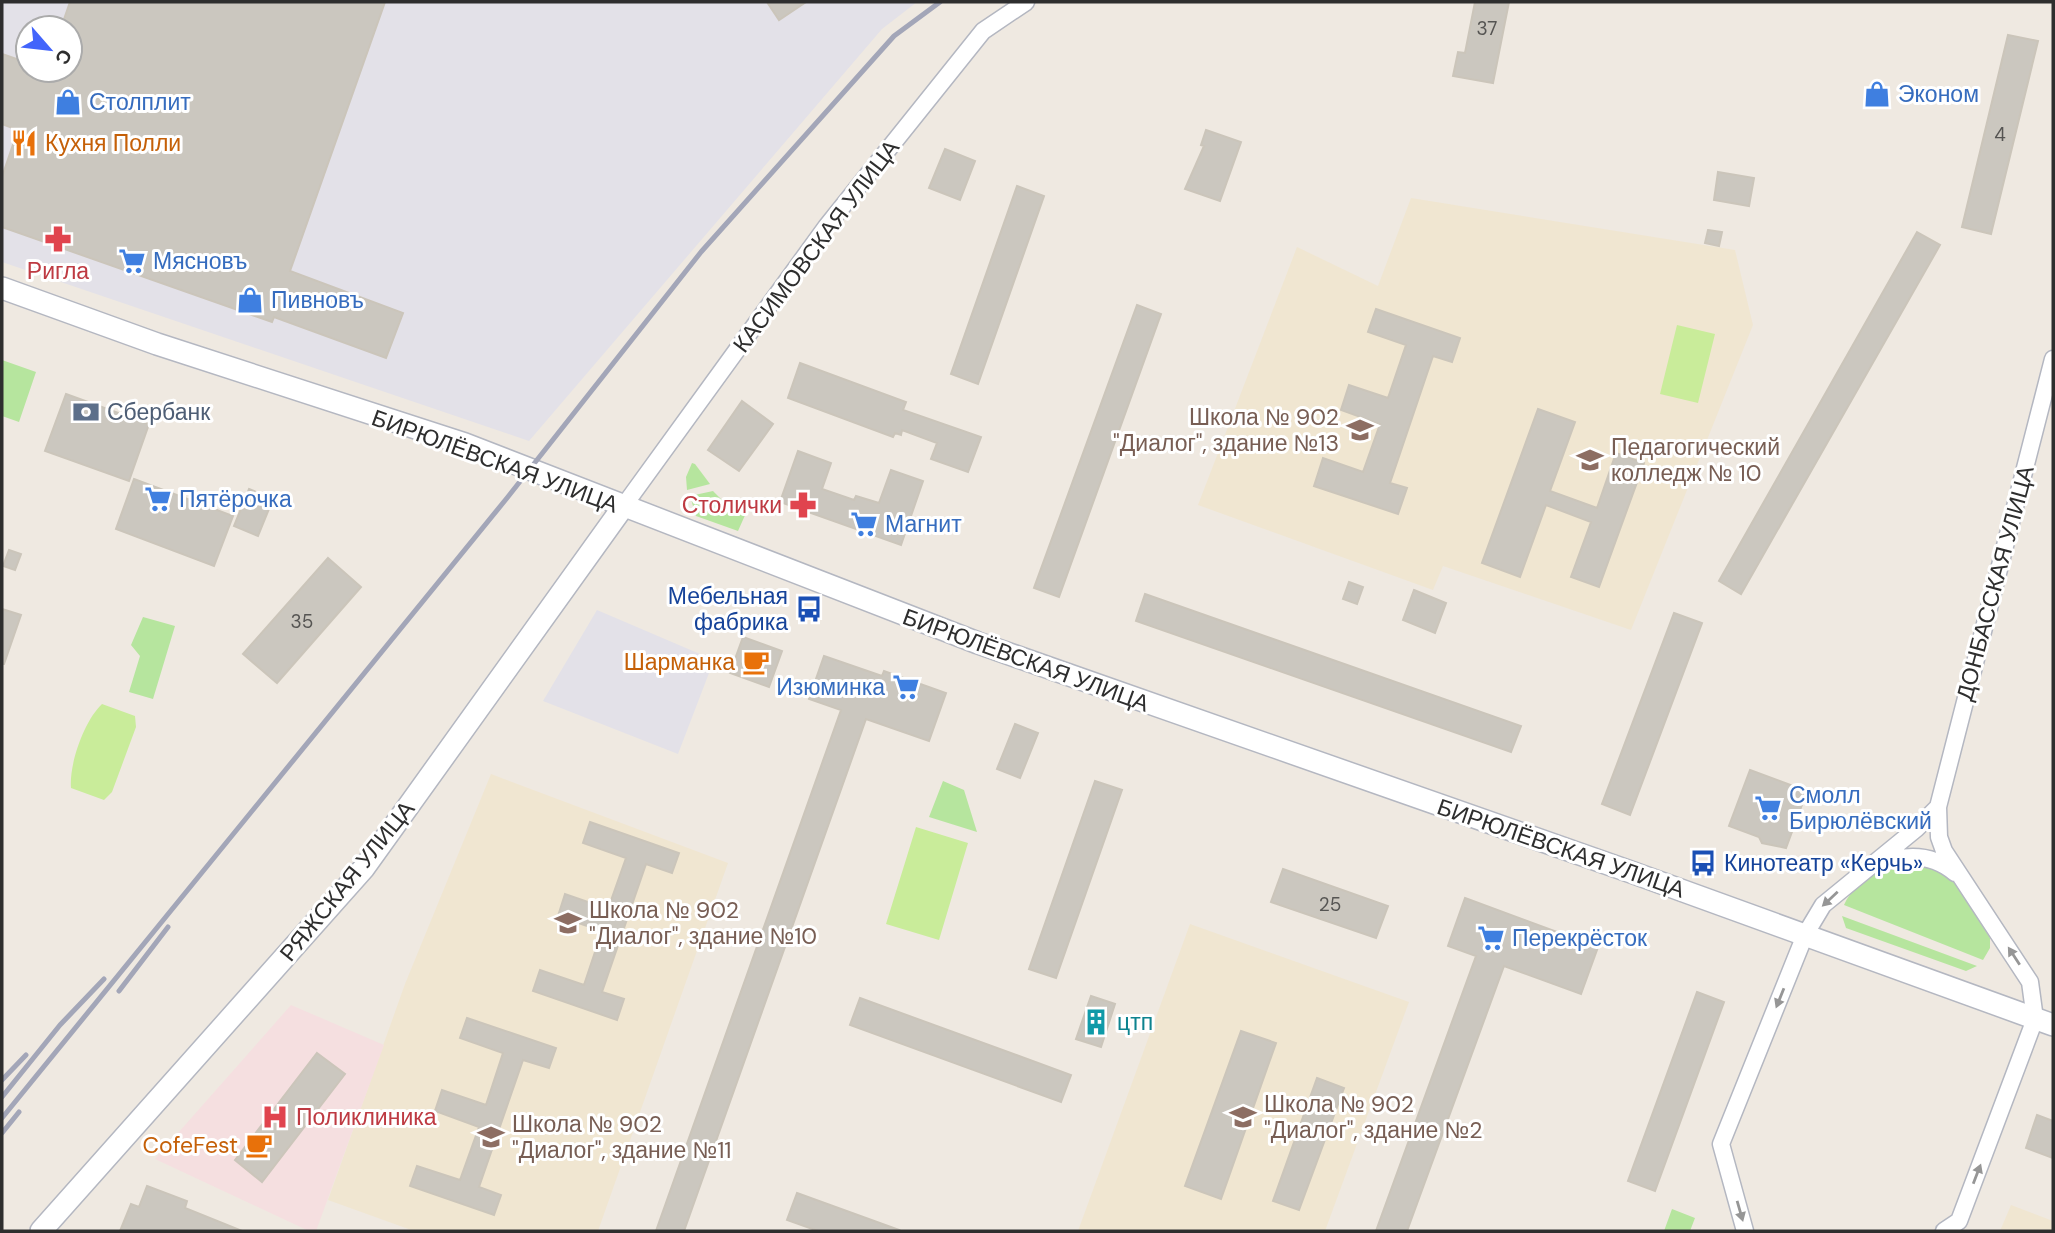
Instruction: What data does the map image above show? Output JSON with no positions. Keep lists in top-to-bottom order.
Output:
{
  "streets": {
    "street": [
      "КАСИМОВСКАЯ УЛИЦА",
      "БИРЮЛЁВСКАЯ УЛИЦА",
      "ДОНБАССКАЯ УЛИЦА",
      "РЯЖСКАЯ УЛИЦА"
    ]
  },
  "crossings": [
    ["КАСИМОВСКАЯ УЛИЦА", "БИРЮЛЁВСКАЯ УЛИЦА"],
    ["КАСИМОВСКАЯ УЛИЦА", "РЯЖСКАЯ УЛИЦА"],
    ["БИРЮЛЁВСКАЯ УЛИЦА", "РЯЖСКАЯ УЛИЦА"]
  ],
  "places": {
    "shop": ["Эконом", "Столплит", "Пивновъ"],
    "restaurant": ["Кухня Полли"],
    "pharmacy": ["Ригла", "Столички"],
    "supermarket": [
      "Мясновъ",
      "Пятёрочка",
      "Магнит",
      "Изюминка",
      "Смолл Бирюлёвский",
      "Перекрёсток"
    ],
    "bank": ["Сбербанк"],
    "school or university": [
      "Школа № 902 \"Диалог\", здание №13",
      "Педагогический колледж № 10",
      "Школа № 902 \"Диалог\", здание №10",
      "Школа № 902 \"Диалог\", здание №2",
      "Школа № 902 \"Диалог\", здание №11"
    ],
    "bus stop": ["Мебельная фабрика", "Кинотеатр «Керчь»"],
    "cafe": ["Шарманка", "CofeFest"],
    "building": ["цтп"],
    "hospital": ["Поликлиника"]
  },
  "house_numbers": [
    "37",
    "4",
    "35",
    "25"
  ],
  "north": "bottom right"
}
